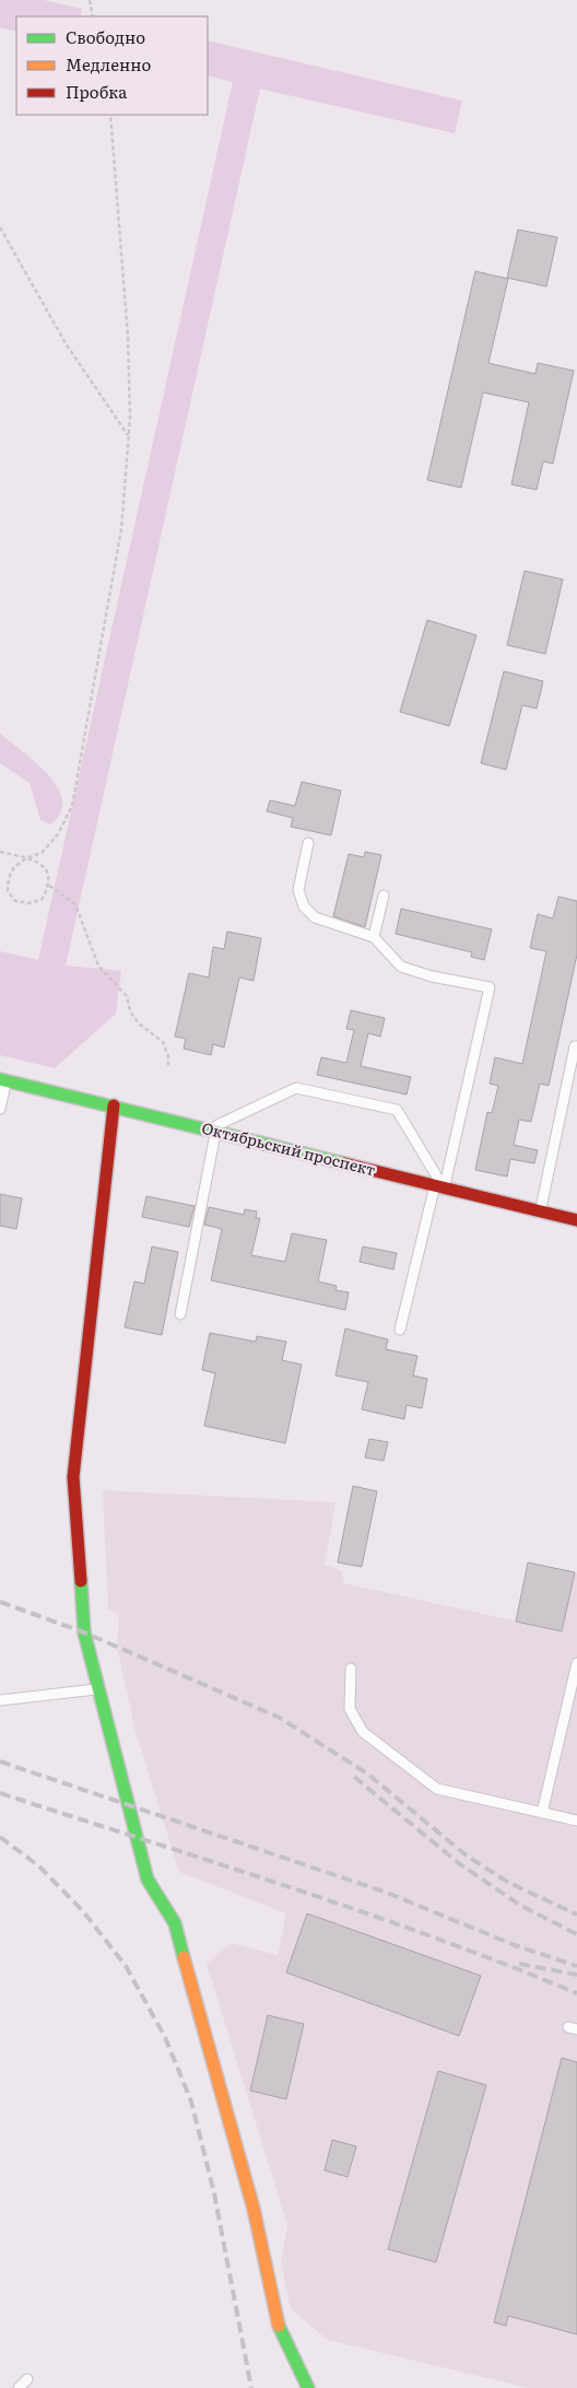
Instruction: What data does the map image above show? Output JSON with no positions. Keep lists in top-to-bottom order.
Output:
{
  "streets": {
    "street": ["Октябрьский проспект"]
  },
  "legend": ["Свободно", "Медленно", "Пробка"]
}
